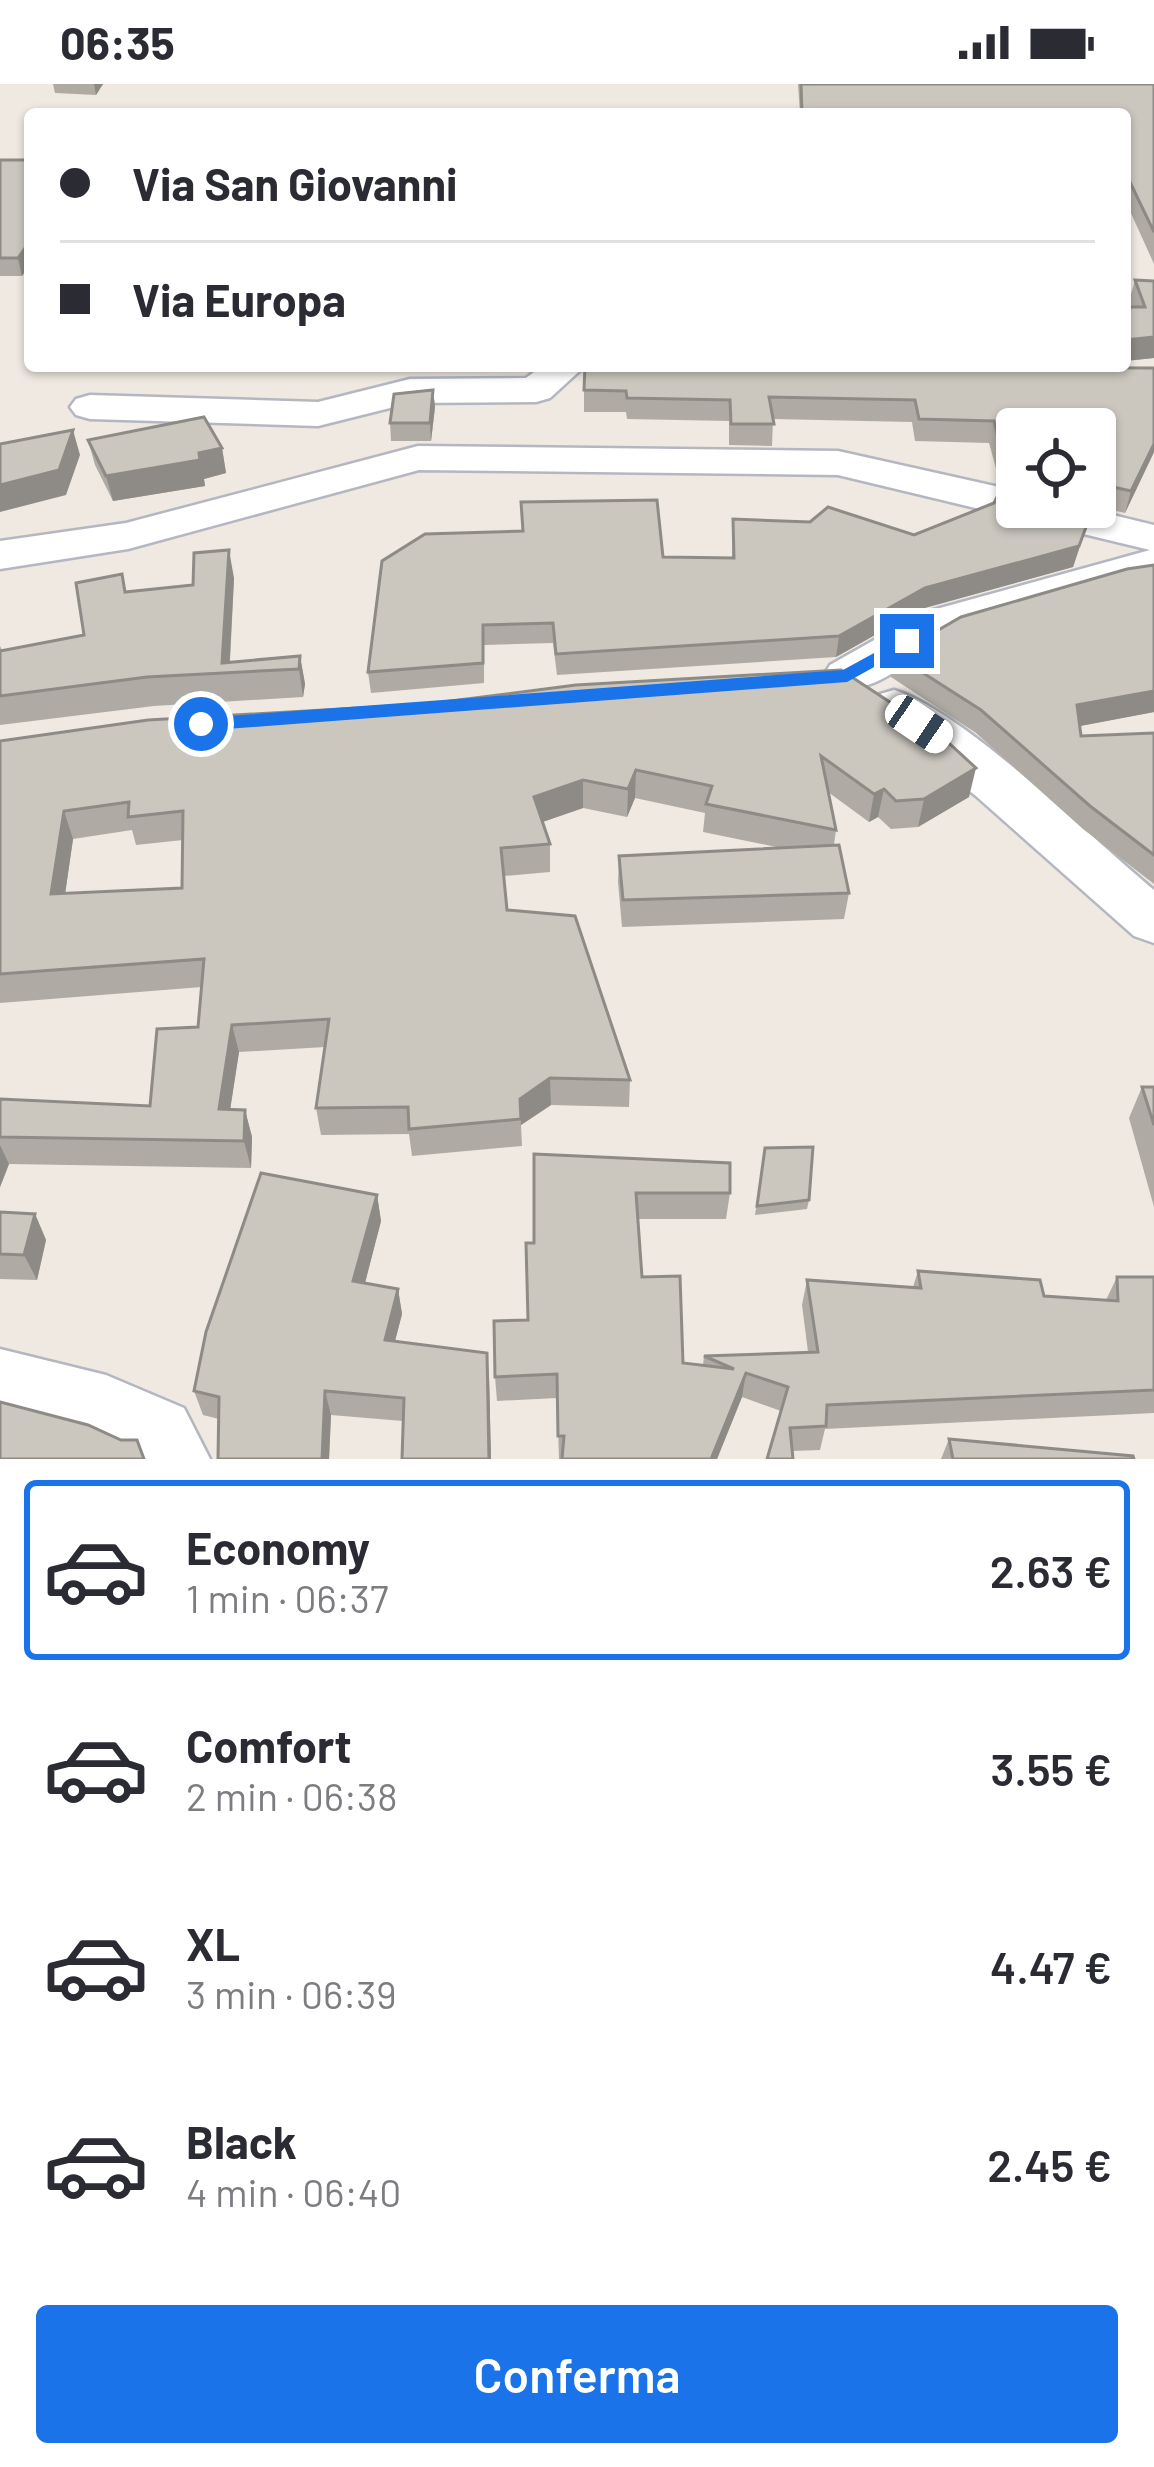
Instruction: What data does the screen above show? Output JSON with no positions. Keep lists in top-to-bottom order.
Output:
{
  "page": {
    "status": "06:35",
    "banner": ["Via San Giovanni", "Via Europa"],
    "list": [
      {
        "name": "Economy",
        "note": "1 min · 06:37",
        "value": "2.63 €"
      },
      {
        "name": "Comfort",
        "note": "2 min · 06:38",
        "value": "3.55 €"
      },
      {
        "name": "XL",
        "note": "3 min · 06:39",
        "value": "4.47 €"
      },
      {
        "name": "Black",
        "note": "4 min · 06:40",
        "value": "2.45 €"
      }
    ],
    "buttons": "Conferma"
  }
}
